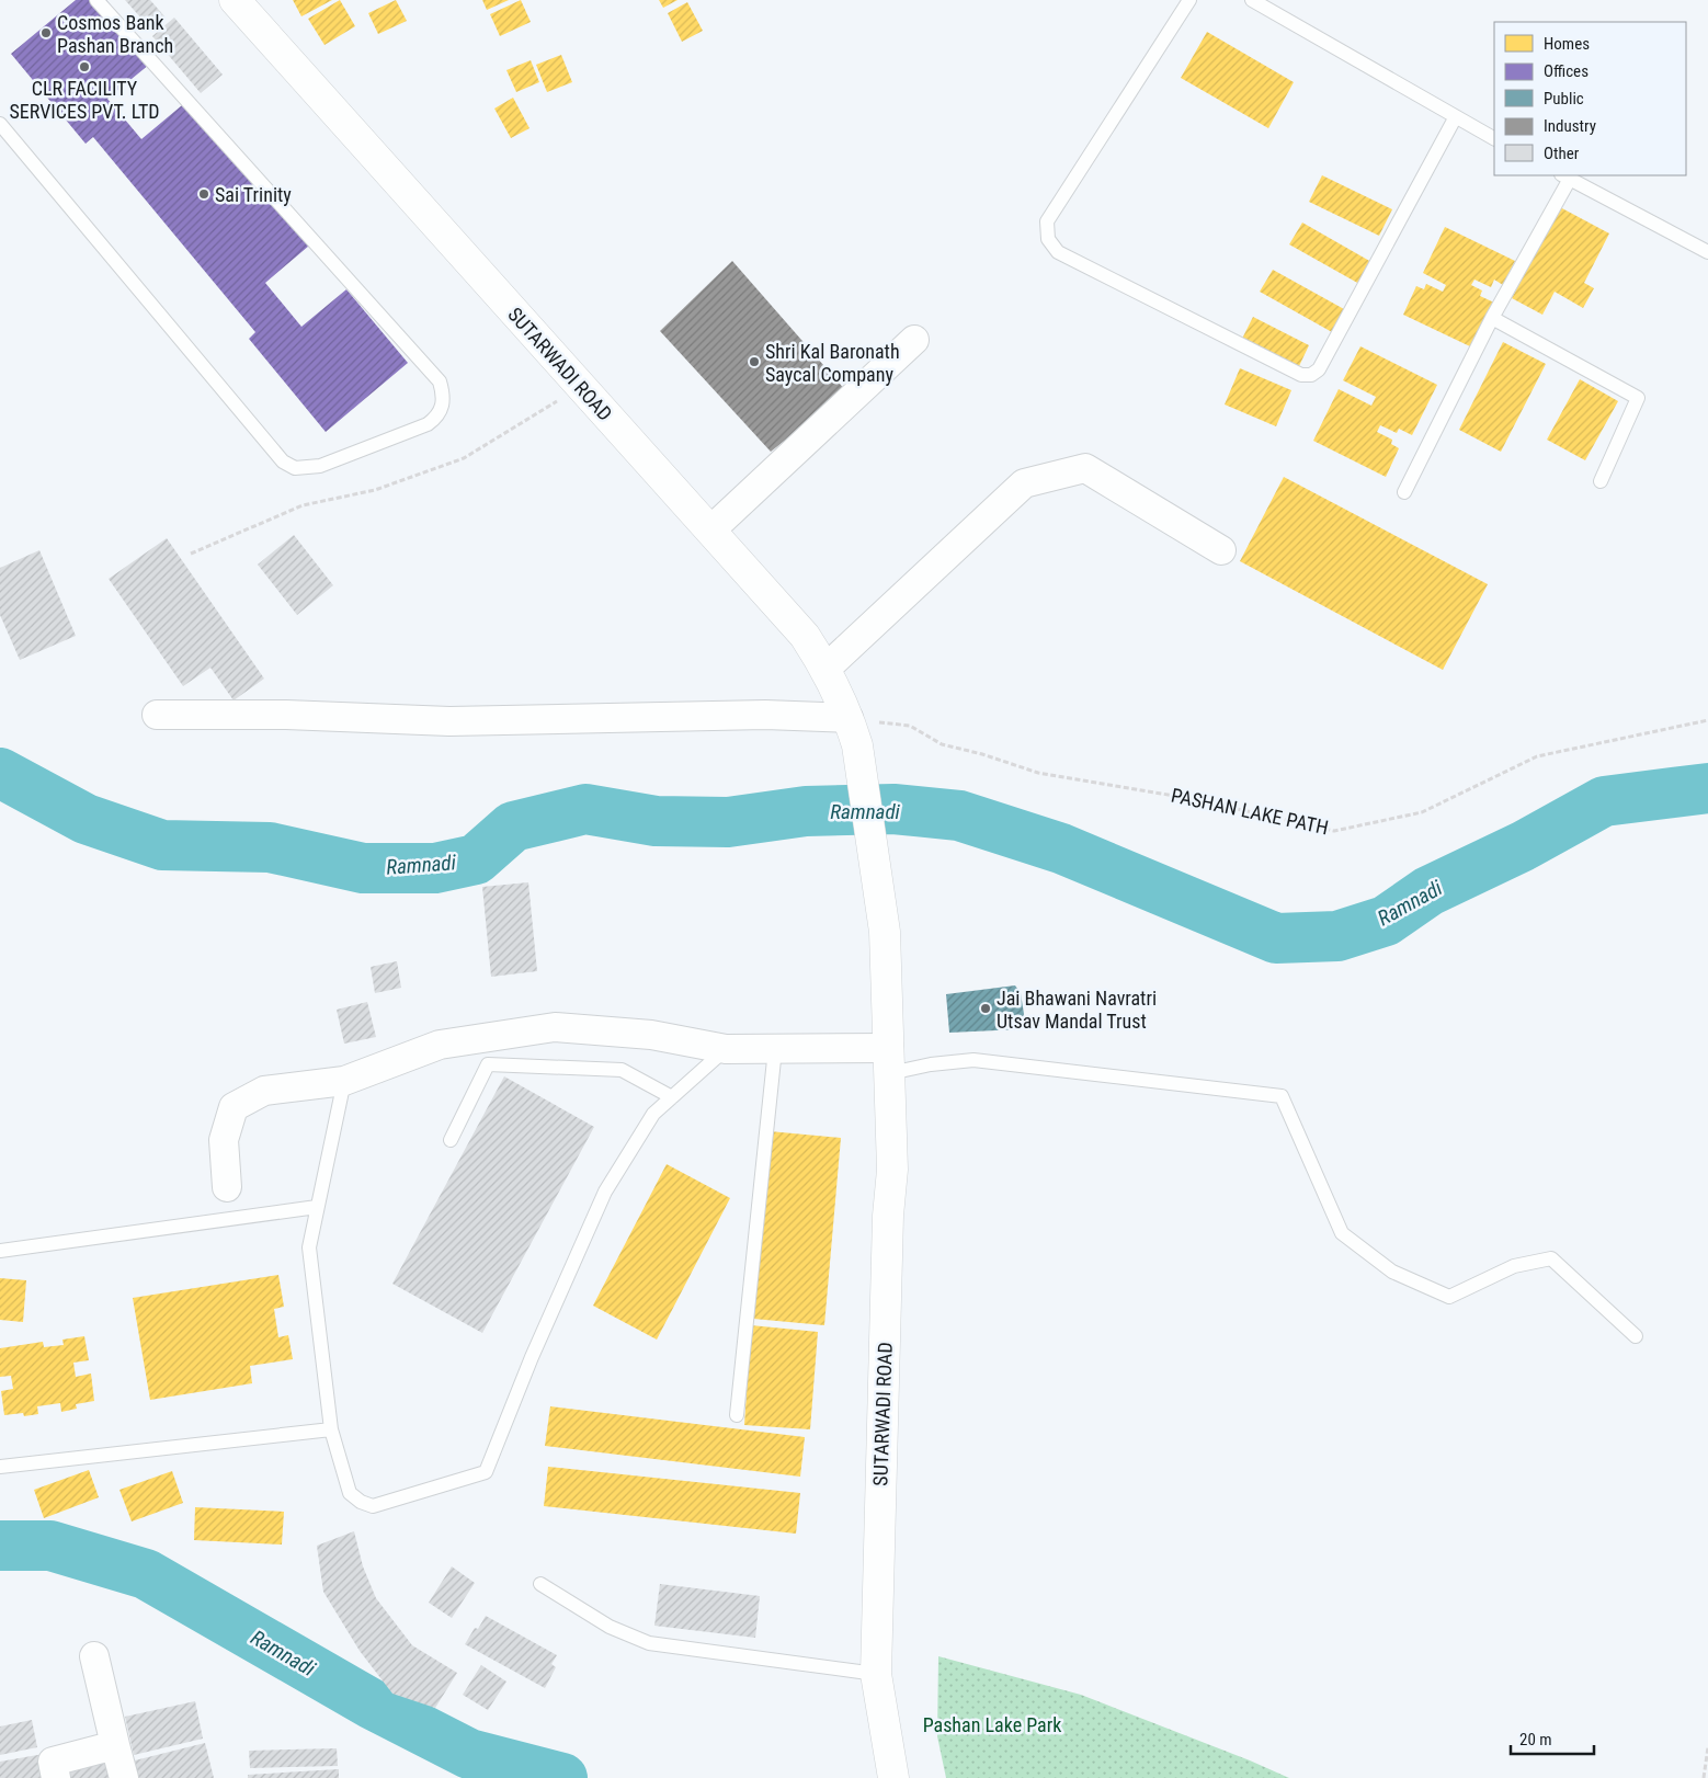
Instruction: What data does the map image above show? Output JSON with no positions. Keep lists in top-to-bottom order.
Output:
{
  "streets": {
    "street": ["SUTARWADI ROAD"],
    "path": ["PASHAN LAKE PATH"]
  },
  "crossings": [
    ["SUTARWADI ROAD", "PASHAN LAKE PATH"]
  ],
  "water": ["Ramnadi"],
  "parks": ["Pashan Lake Park"],
  "places": [
    "Cosmos Bank Pashan Branch",
    "CLR FACILITY SERVICES PVT. LTD",
    "Sai Trinity",
    "Shri Kal Baronath Saycal Company",
    "Jai Bhawani Navratri Utsav Mandal Trust"
  ],
  "legend": [
    "Homes",
    "Offices",
    "Public",
    "Industry",
    "Other"
  ],
  "scale_bar": "20 m"
}
